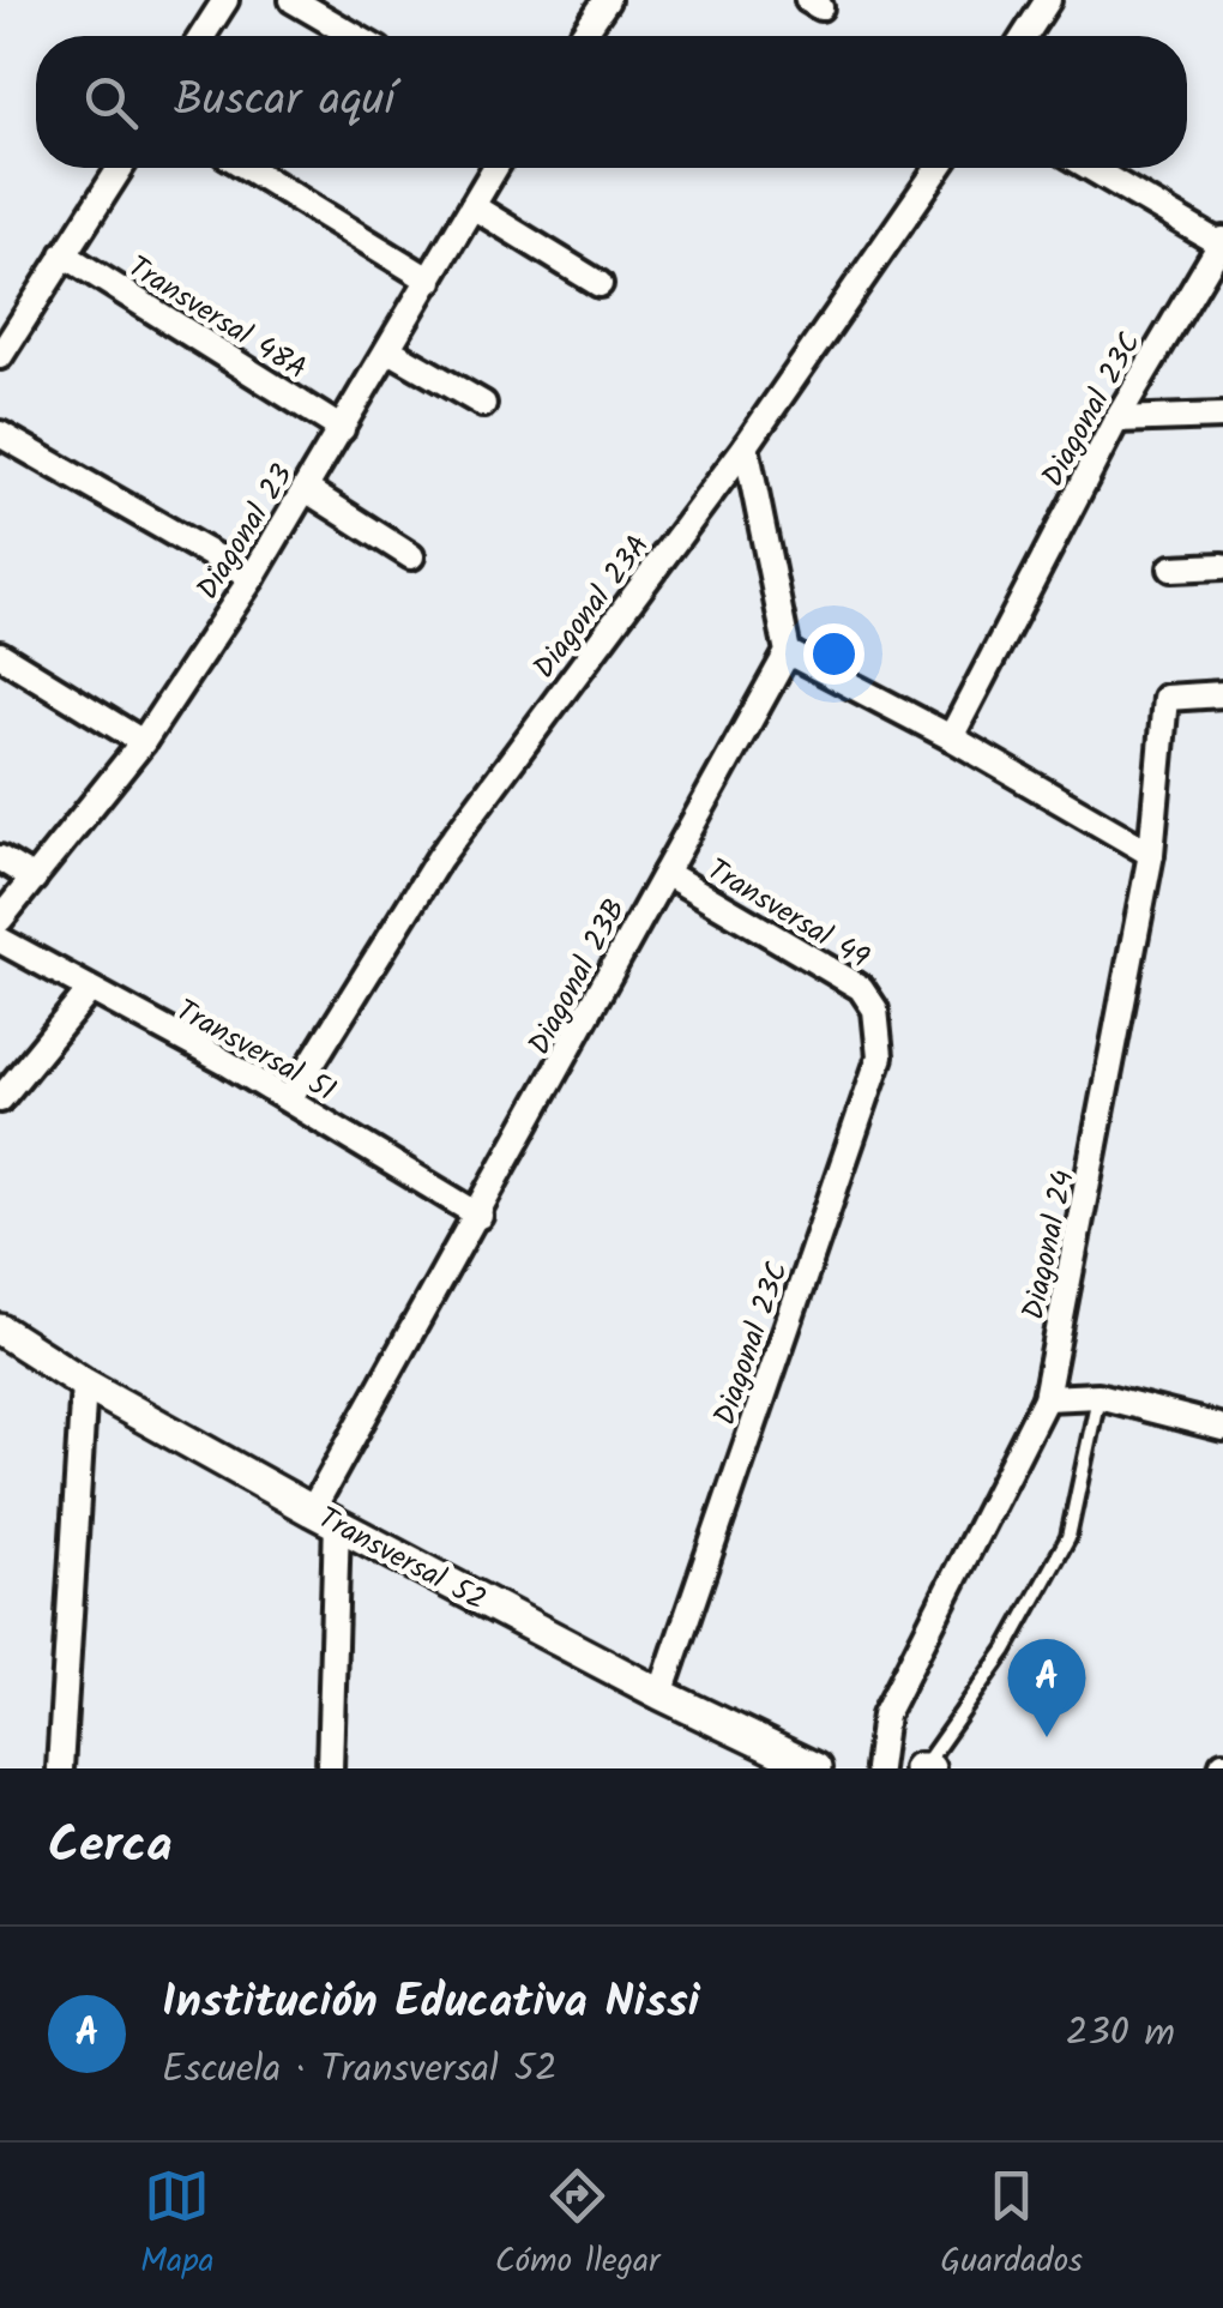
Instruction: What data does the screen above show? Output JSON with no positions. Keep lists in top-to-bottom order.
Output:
{
  "streets": {
    "street": [
      "Transversal 48A",
      "Diagonal 23C",
      "Diagonal 23",
      "Diagonal 23A",
      "Transversal 49",
      "Diagonal 23B",
      "Transversal 51",
      "Diagonal 24",
      "Transversal 52"
    ]
  },
  "crossings": [
    ["Transversal 48A", "Diagonal 23"],
    ["Diagonal 23C", "Transversal 49"],
    ["Diagonal 23C", "Transversal 52"],
    ["Diagonal 23A", "Transversal 51"],
    ["Transversal 49", "Diagonal 23B"],
    ["Diagonal 23B", "Transversal 51"],
    ["Diagonal 23B", "Transversal 52"]
  ],
  "page": {
    "search": "Buscar aquí",
    "pins": "A",
    "heading": "Cerca",
    "list": [
      {
        "mark": "A",
        "name": "Institución Educativa Nissi",
        "note": "Escuela · Transversal 52",
        "value": "230 m"
      }
    ],
    "nav": ["Mapa", "Cómo llegar", "Guardados"]
  }
}
